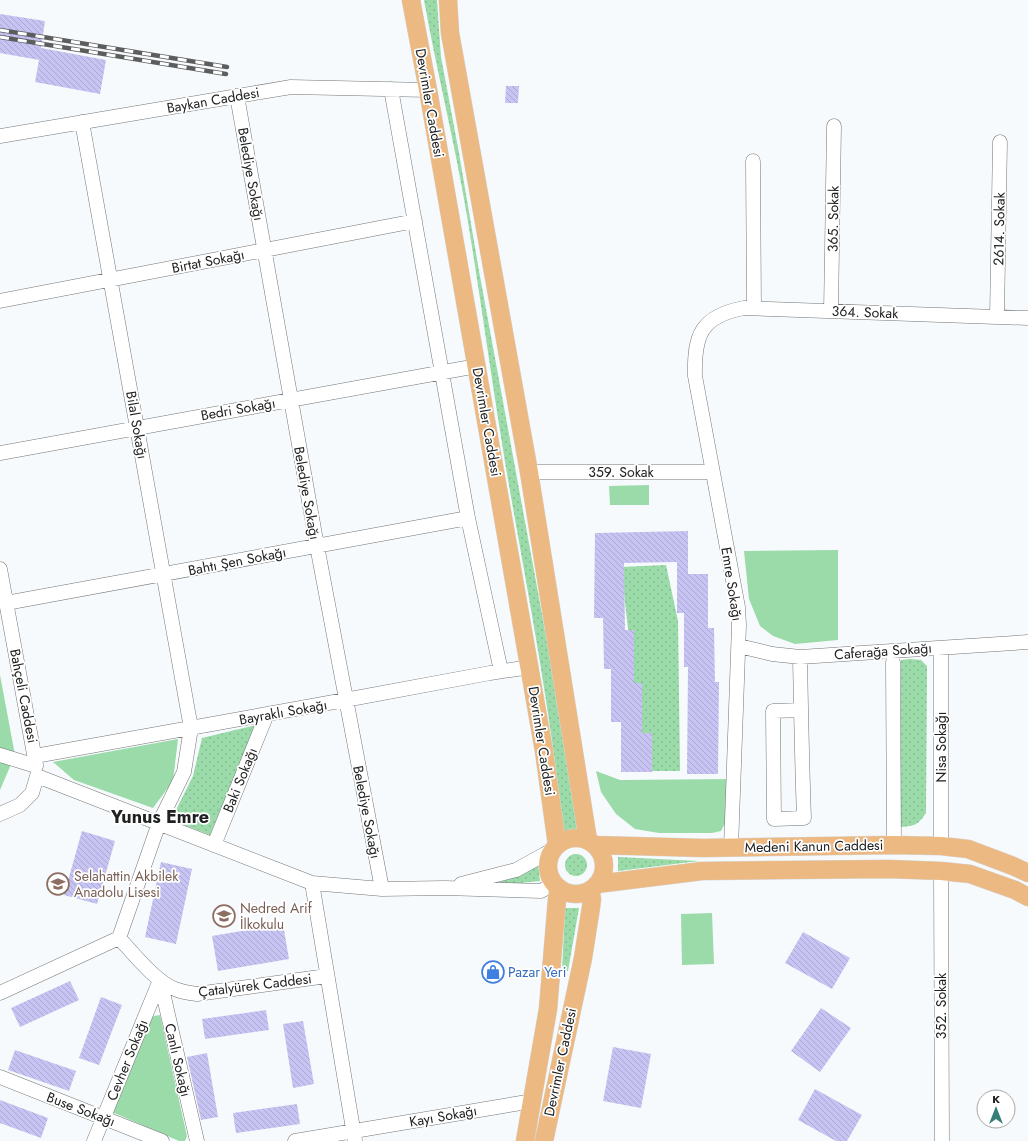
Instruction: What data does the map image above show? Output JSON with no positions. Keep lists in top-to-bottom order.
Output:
{
  "streets": {
    "main road": ["Devrimler Caddesi", "Medeni Kanun Caddesi"],
    "street": [
      "Baykan Caddesi",
      "Belediye Sokağı",
      "365. Sokak",
      "2614. Sokak",
      "Birtat Sokağı",
      "364. Sokak",
      "Bedri Sokağı",
      "Bilal Sokağı",
      "359. Sokak",
      "Bahtı Şen Sokağı",
      "Emre Sokağı",
      "Caferağa Sokağı",
      "Bahçeli Caddesi",
      "Bayraklı Sokağı",
      "Nisa Sokağı",
      "Baki Sokağı",
      "Çatalyürek Caddesi",
      "352. Sokak",
      "Cevher Sokağı",
      "Canlı Sokağı",
      "Buse Sokağı",
      "Kayı Sokağı"
    ]
  },
  "crossings": [
    ["Baykan Caddesi", "Devrimler Caddesi"],
    ["Baykan Caddesi", "Belediye Sokağı"],
    ["Baykan Caddesi", "Bilal Sokağı"],
    ["Devrimler Caddesi", "Bedri Sokağı"],
    ["Devrimler Caddesi", "359. Sokak"],
    ["Devrimler Caddesi", "Bayraklı Sokağı"],
    ["Devrimler Caddesi", "Medeni Kanun Caddesi"],
    ["Devrimler Caddesi", "Kayı Sokağı"],
    ["Belediye Sokağı", "Birtat Sokağı"],
    ["Belediye Sokağı", "Bedri Sokağı"],
    ["Belediye Sokağı", "Bahtı Şen Sokağı"],
    ["Belediye Sokağı", "Bayraklı Sokağı"],
    ["365. Sokak", "364. Sokak"],
    ["2614. Sokak", "364. Sokak"],
    ["Birtat Sokağı", "Bilal Sokağı"],
    ["364. Sokak", "Emre Sokağı"],
    ["Bedri Sokağı", "Bilal Sokağı"],
    ["Bilal Sokağı", "Bahtı Şen Sokağı"],
    ["Bilal Sokağı", "Bayraklı Sokağı"],
    ["359. Sokak", "Emre Sokağı"],
    ["Bahtı Şen Sokağı", "Bahçeli Caddesi"],
    ["Emre Sokağı", "Caferağa Sokağı"],
    ["Emre Sokağı", "Medeni Kanun Caddesi"],
    ["Caferağa Sokağı", "Nisa Sokağı"],
    ["Bahçeli Caddesi", "Bayraklı Sokağı"],
    ["Bayraklı Sokağı", "Baki Sokağı"],
    ["Nisa Sokağı", "Medeni Kanun Caddesi"],
    ["Medeni Kanun Caddesi", "352. Sokak"],
    ["Çatalyürek Caddesi", "Cevher Sokağı"],
    ["Çatalyürek Caddesi", "Canlı Sokağı"],
    ["Cevher Sokağı", "Canlı Sokağı"],
    ["Cevher Sokağı", "Buse Sokağı"]
  ],
  "districts": ["Yunus Emre"],
  "places": {
    "school or university": ["Selahattin Akbilek Anadolu Lisesi", "Nedred Arif İlkokulu"],
    "shop": ["Pazar Yeri"]
  },
  "north": "top"
}
